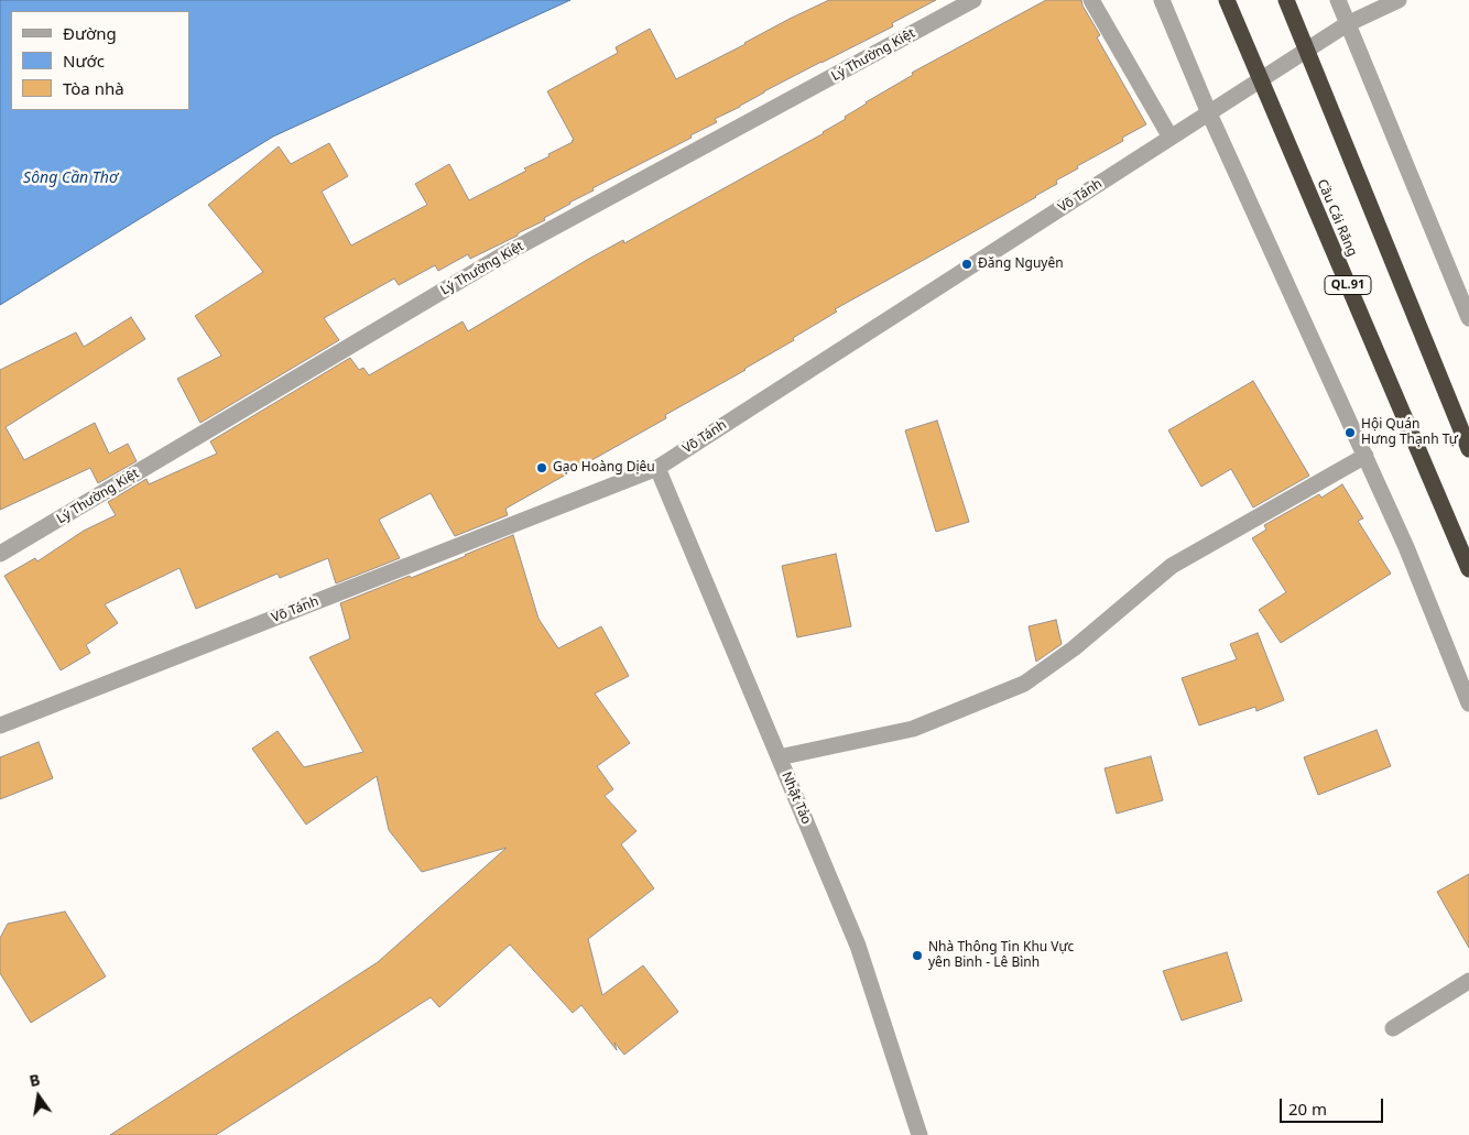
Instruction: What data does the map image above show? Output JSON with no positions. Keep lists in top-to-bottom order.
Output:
{
  "streets": {
    "highway": ["Cầu Cái Răng", "QL.91"],
    "street": ["Lý Thường Kiệt", "Võ Tánh", "Nhật Tảo"]
  },
  "crossings": [
    ["Võ Tánh", "Nhật Tảo"]
  ],
  "water": ["Sông Cần Thơ"],
  "places": [
    "Đăng Nguyên",
    "Hội Quán Hưng Thạnh Tự",
    "Gạo Hoàng Dịêu",
    "Nhà Thông Tin Khu Vực yên Binh - Lê Bình"
  ],
  "legend": ["Đường", "Nước", "Tòa nhà"],
  "scale_bar": "20 m",
  "north": "top"
}
